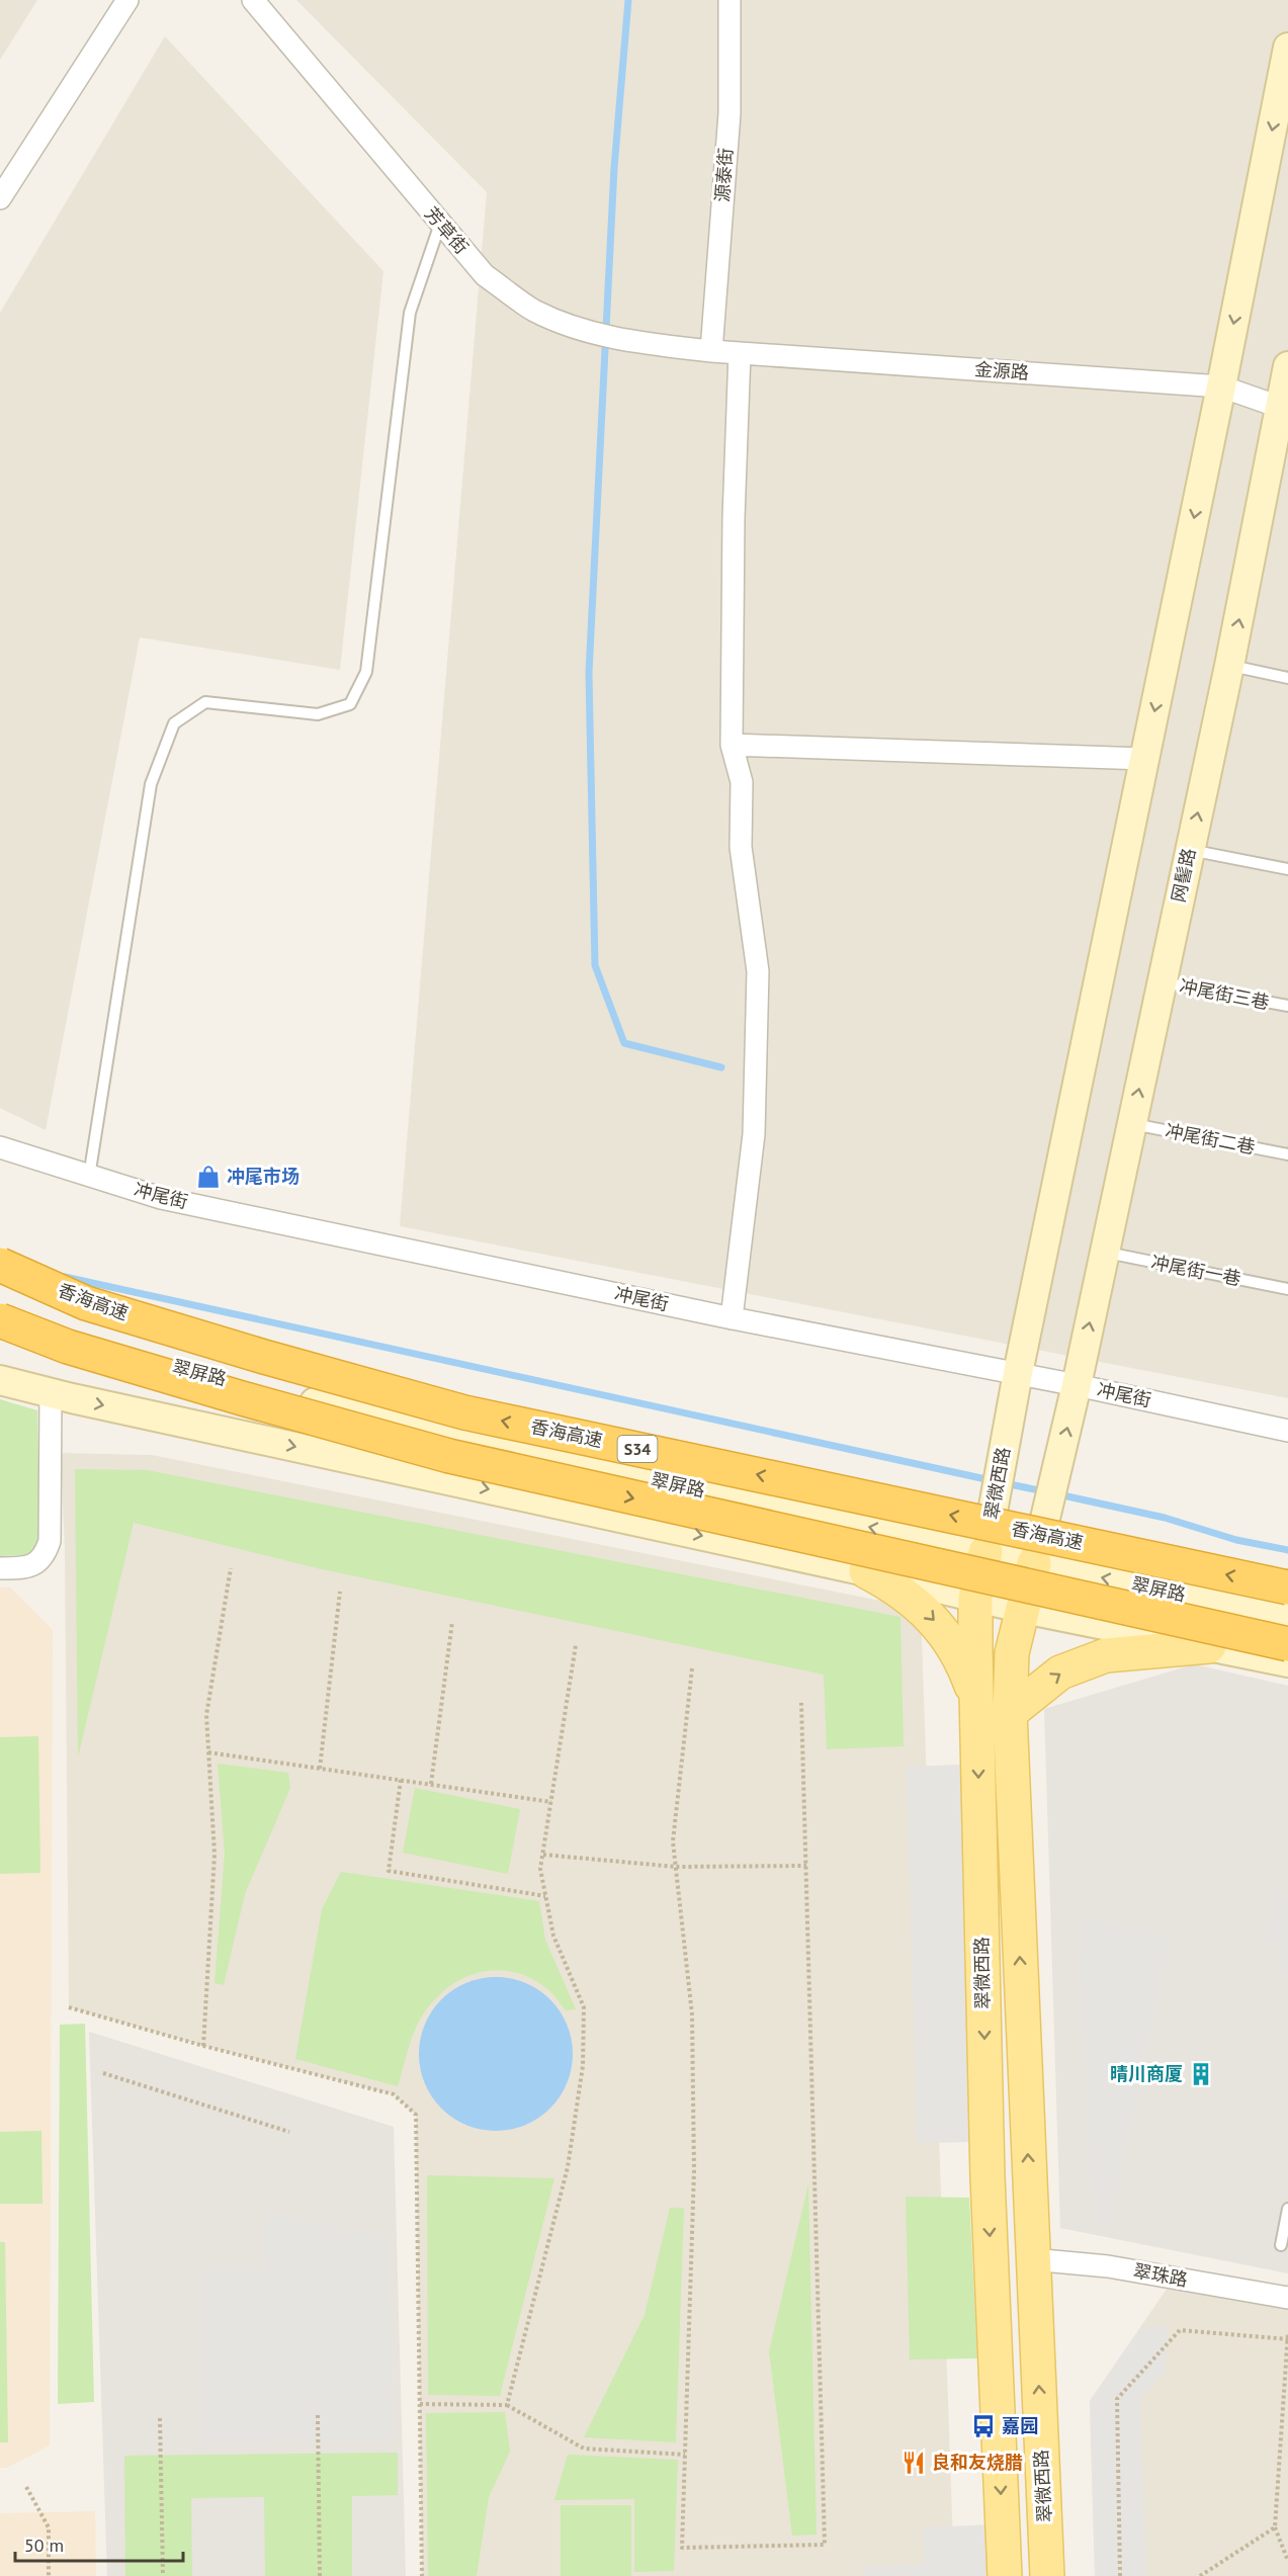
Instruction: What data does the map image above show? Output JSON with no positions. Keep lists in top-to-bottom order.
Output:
{
  "streets": {
    "highway": ["香海高速", "S34"],
    "main road": ["网髻路", "翠屏路", "翠微西路"],
    "street": [
      "源泰街",
      "芳草街",
      "金源路",
      "冲尾街",
      "翠珠路"
    ],
    "lane": ["冲尾街三巷", "冲尾街二巷", "冲尾街一巷"]
  },
  "crossings": [
    ["源泰街", "芳草街"],
    ["源泰街", "金源路"],
    ["芳草街", "金源路"],
    ["金源路", "网髻路"],
    ["金源路", "翠微西路"],
    ["网髻路", "冲尾街三巷"],
    ["网髻路", "冲尾街二巷"],
    ["网髻路", "冲尾街"],
    ["网髻路", "冲尾街一巷"],
    ["网髻路", "翠微西路"],
    ["冲尾街", "翠微西路"],
    ["翠屏路", "翠微西路"],
    ["翠微西路", "翠珠路"]
  ],
  "one_way": ["网髻路"],
  "places": {
    "shop": ["冲尾市场"],
    "building": ["晴川商厦"],
    "bus stop": ["嘉园"],
    "restaurant": ["良和友烧腊"]
  },
  "scale_bar": "50 m"
}
